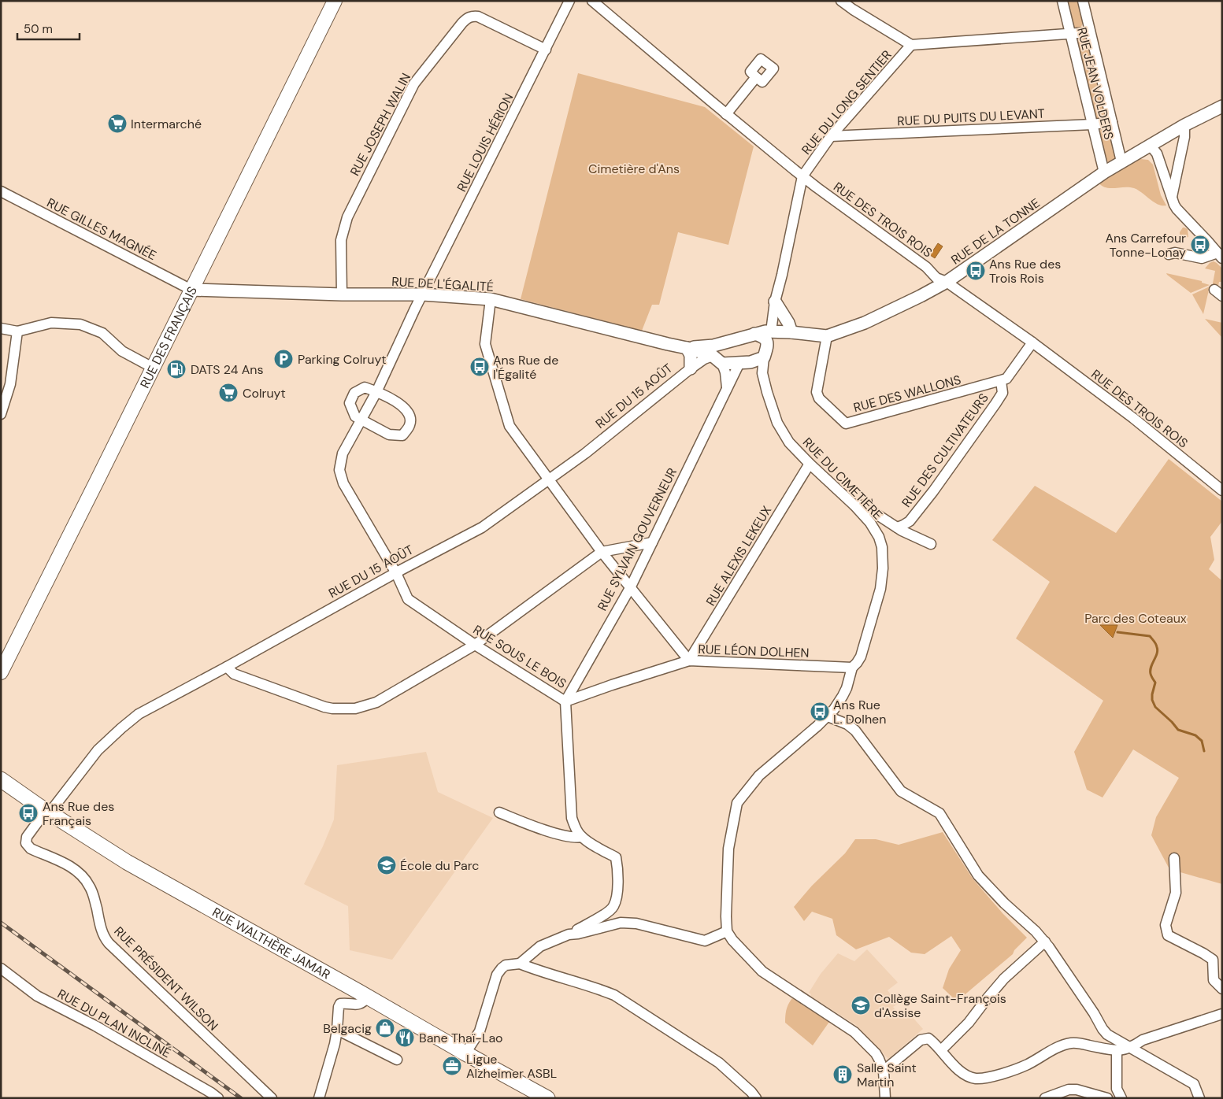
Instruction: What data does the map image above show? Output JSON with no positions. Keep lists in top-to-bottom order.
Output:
{
  "streets": {
    "main road": ["RUE DES FRANÇAIS", "RUE WALTHÈRE JAMAR"],
    "street": [
      "RUE JEAN VOLDERS",
      "RUE DU LONG SENTIER",
      "RUE DU PUITS DU LEVANT",
      "RUE JOSEPH WALIN",
      "RUE LOUIS HÉRION",
      "RUE DES TROIS ROIS",
      "RUE GILLES MAGNÉE",
      "RUE DE LA TONNE",
      "RUE DE L'ÉGALITÉ",
      "RUE DES WALLONS",
      "RUE DU 15 AOÛT",
      "RUE DES CULTIVATEURS",
      "RUE DU CIMETIÈRE",
      "RUE SYLVAIN GOUVERNEUR",
      "RUE ALEXIS LEKEUX",
      "RUE LÉON DOLHEN",
      "RUE SOUS LE BOIS",
      "RUE PRÉSIDENT WILSON",
      "RUE DU PLAN INCLINÉ"
    ]
  },
  "crossings": [
    ["RUE JEAN VOLDERS", "RUE DU PUITS DU LEVANT"],
    ["RUE JEAN VOLDERS", "RUE DE LA TONNE"],
    ["RUE DU LONG SENTIER", "RUE DU PUITS DU LEVANT"],
    ["RUE DU LONG SENTIER", "RUE DES TROIS ROIS"],
    ["RUE JOSEPH WALIN", "RUE LOUIS HÉRION"],
    ["RUE JOSEPH WALIN", "RUE DE L'ÉGALITÉ"],
    ["RUE LOUIS HÉRION", "RUE DE L'ÉGALITÉ"],
    ["RUE LOUIS HÉRION", "RUE SOUS LE BOIS"],
    ["RUE DES TROIS ROIS", "RUE DE LA TONNE"],
    ["RUE DES TROIS ROIS", "RUE DES WALLONS"],
    ["RUE GILLES MAGNÉE", "RUE DE L'ÉGALITÉ"],
    ["RUE GILLES MAGNÉE", "RUE DES FRANÇAIS"],
    ["RUE DE LA TONNE", "RUE DE L'ÉGALITÉ"],
    ["RUE DE LA TONNE", "RUE DES WALLONS"],
    ["RUE DE L'ÉGALITÉ", "RUE DES FRANÇAIS"],
    ["RUE DE L'ÉGALITÉ", "RUE DU 15 AOÛT"],
    ["RUE DES WALLONS", "RUE DES CULTIVATEURS"],
    ["RUE DU 15 AOÛT", "RUE SOUS LE BOIS"],
    ["RUE DU 15 AOÛT", "RUE WALTHÈRE JAMAR"],
    ["RUE DU 15 AOÛT", "RUE PRÉSIDENT WILSON"],
    ["RUE DU CIMETIÈRE", "RUE ALEXIS LEKEUX"],
    ["RUE DU CIMETIÈRE", "RUE LÉON DOLHEN"],
    ["RUE SYLVAIN GOUVERNEUR", "RUE LÉON DOLHEN"],
    ["RUE SYLVAIN GOUVERNEUR", "RUE SOUS LE BOIS"],
    ["RUE ALEXIS LEKEUX", "RUE LÉON DOLHEN"],
    ["RUE LÉON DOLHEN", "RUE SOUS LE BOIS"],
    ["RUE WALTHÈRE JAMAR", "RUE PRÉSIDENT WILSON"]
  ],
  "parks": ["Cimetière d'Ans", "Parc des Coteaux"],
  "places": {
    "supermarket": ["Intermarché", "Colruyt"],
    "bus stop": [
      "Ans Carrefour Tonne-Lonay",
      "Ans Rue des Trois Rois",
      "Ans Rue de l'Égalité",
      "Ans Rue L. Dolhen",
      "Ans Rue des Français"
    ],
    "parking": ["Parking Colruyt"],
    "fuel station": ["DATS 24 Ans"],
    "school or university": ["École du Parc", "Collège Saint-François d'Assise"],
    "shop": ["Belgacig"],
    "restaurant": ["Bane Thaï-Lao"],
    "office": ["Ligue Alzheimer ASBL"],
    "building": ["Salle Saint Martin"]
  },
  "scale_bar": "50 m"
}
